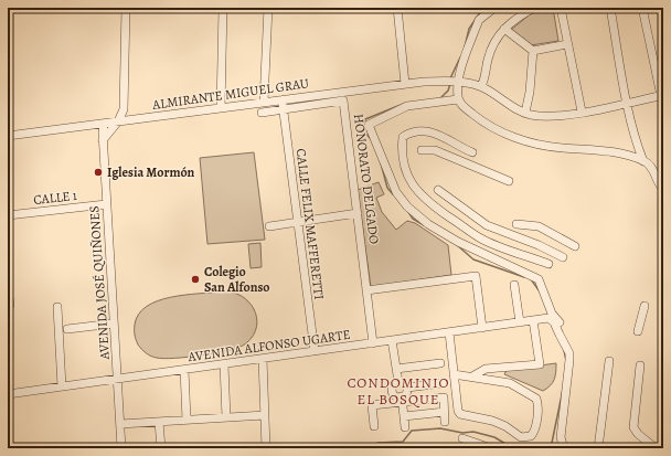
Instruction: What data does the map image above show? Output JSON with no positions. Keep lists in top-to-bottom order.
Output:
{
  "streets": {
    "street": [
      "ALMIRANTE MIGUEL GRAU",
      "HONORATO DELGADO",
      "CALLE 1",
      "CALLE FELIX MAFFERETTI",
      "AVENIDA JOSÉ QUIÑONES",
      "AVENIDA ALFONSO UGARTE"
    ]
  },
  "crossings": [
    ["ALMIRANTE MIGUEL GRAU", "CALLE FELIX MAFFERETTI"],
    ["ALMIRANTE MIGUEL GRAU", "AVENIDA JOSÉ QUIÑONES"],
    ["HONORATO DELGADO", "CALLE FELIX MAFFERETTI"],
    ["HONORATO DELGADO", "AVENIDA ALFONSO UGARTE"],
    ["CALLE 1", "AVENIDA JOSÉ QUIÑONES"],
    ["CALLE FELIX MAFFERETTI", "AVENIDA ALFONSO UGARTE"],
    ["AVENIDA JOSÉ QUIÑONES", "AVENIDA ALFONSO UGARTE"]
  ],
  "districts": ["CONDOMINIO EL BOSQUE"],
  "places": ["Iglesia Mormón", "Colegio San Alfonso"]
}
